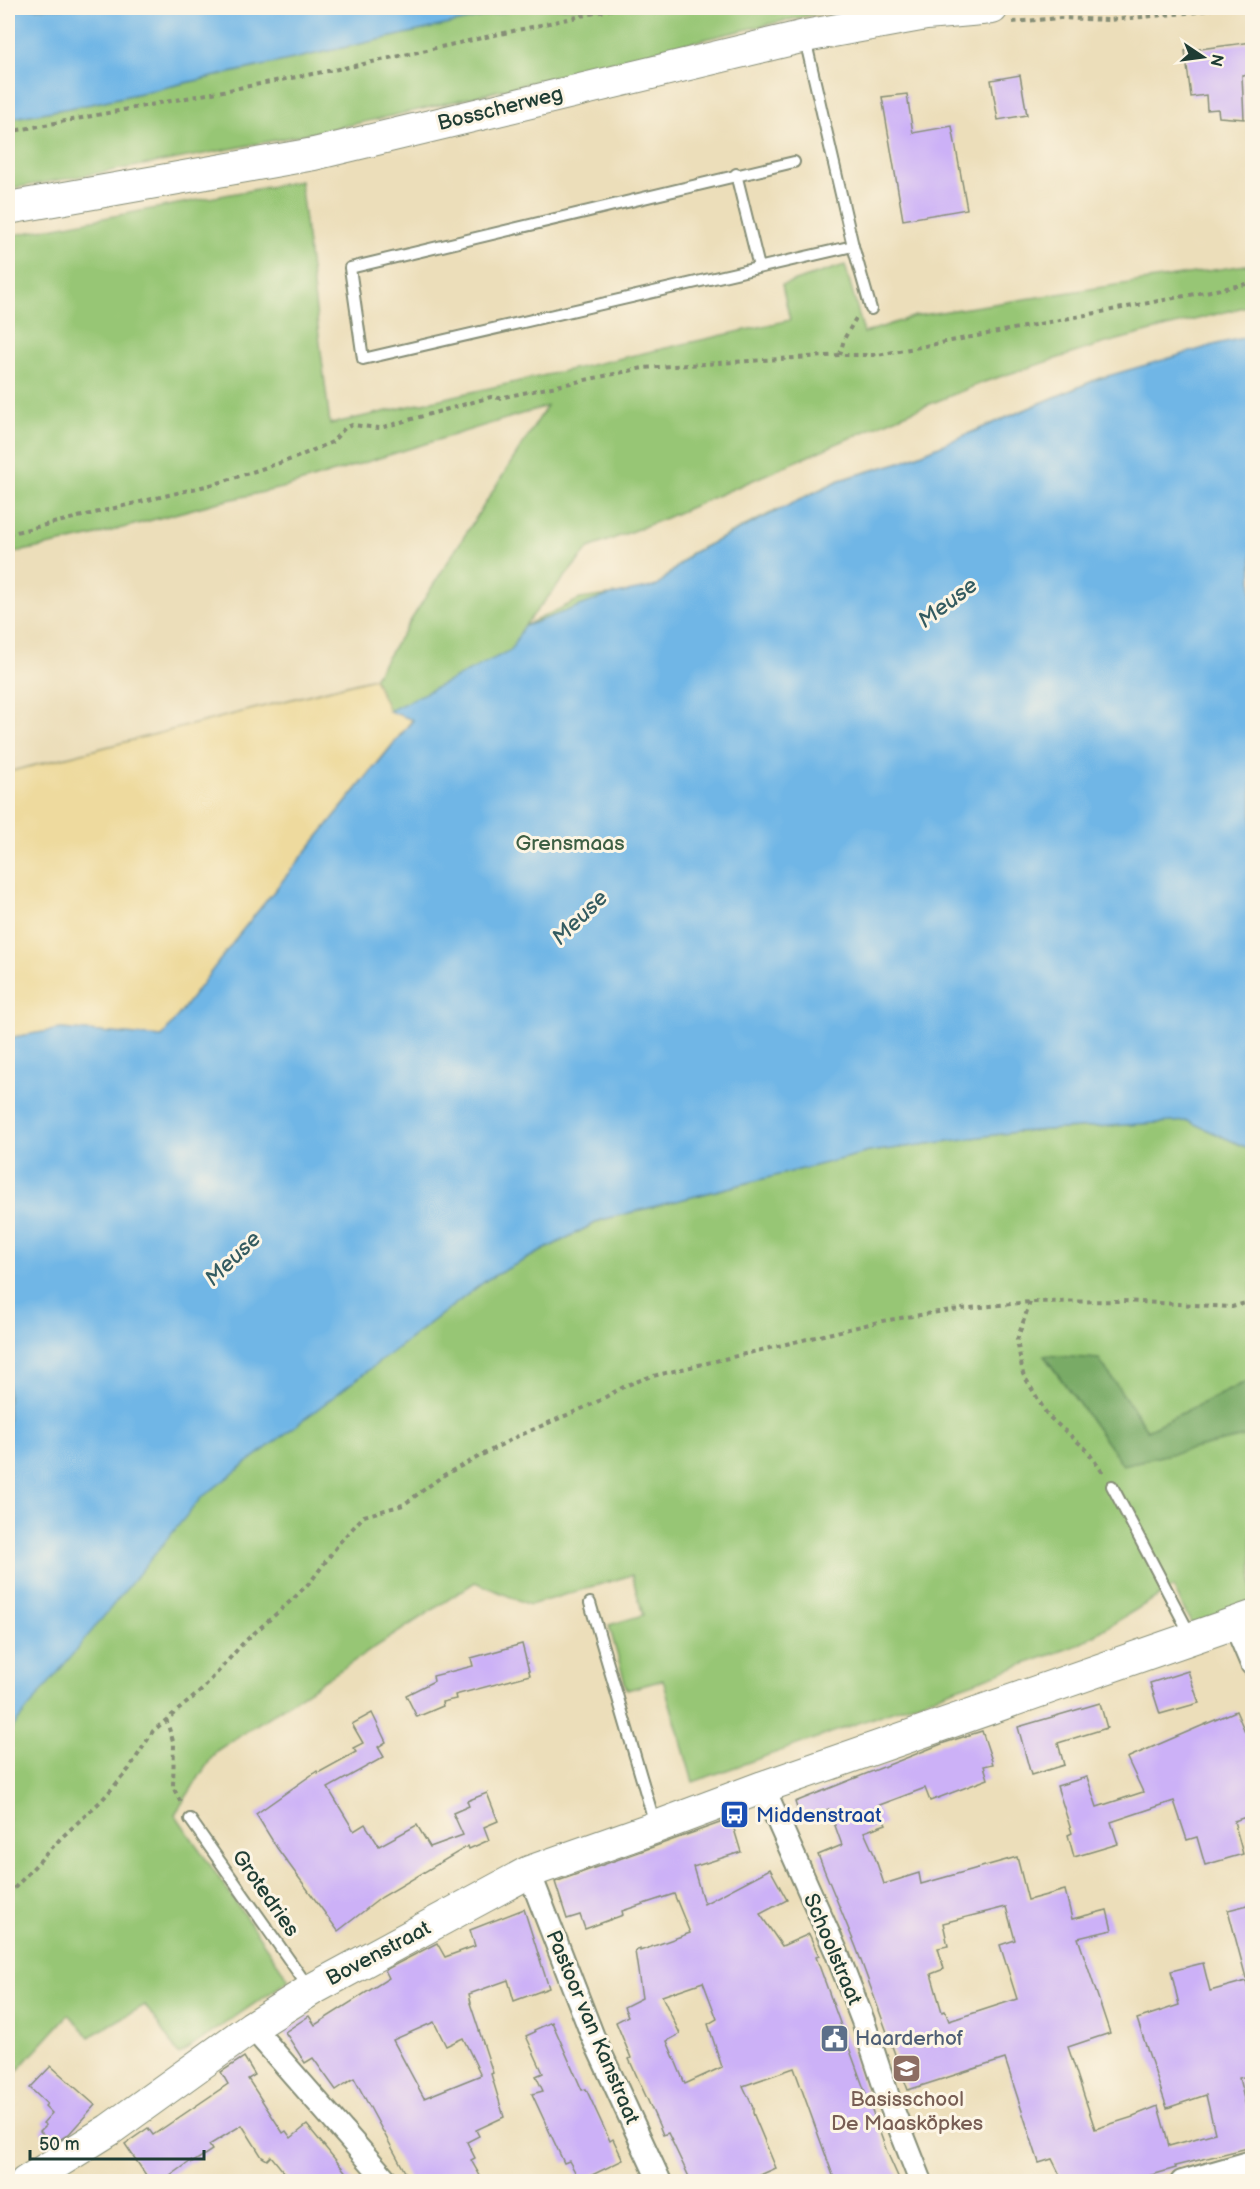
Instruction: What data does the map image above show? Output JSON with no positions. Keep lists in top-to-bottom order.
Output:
{
  "streets": {
    "street": [
      "Bosscherweg",
      "Schoolstraat",
      "Bovenstraat",
      "Pastoor van Kanstraat"
    ],
    "lane": ["Grotedries"]
  },
  "crossings": [
    ["Grotedries", "Bovenstraat"],
    ["Schoolstraat", "Bovenstraat"],
    ["Bovenstraat", "Pastoor van Kanstraat"]
  ],
  "water": ["Meuse"],
  "parks": ["Grensmaas"],
  "places": {
    "bus stop": ["Middenstraat"],
    "public building": ["Haarderhof"],
    "school or university": ["Basisschool De Maasköpkes"]
  },
  "scale_bar": "50 m",
  "north": "right"
}
